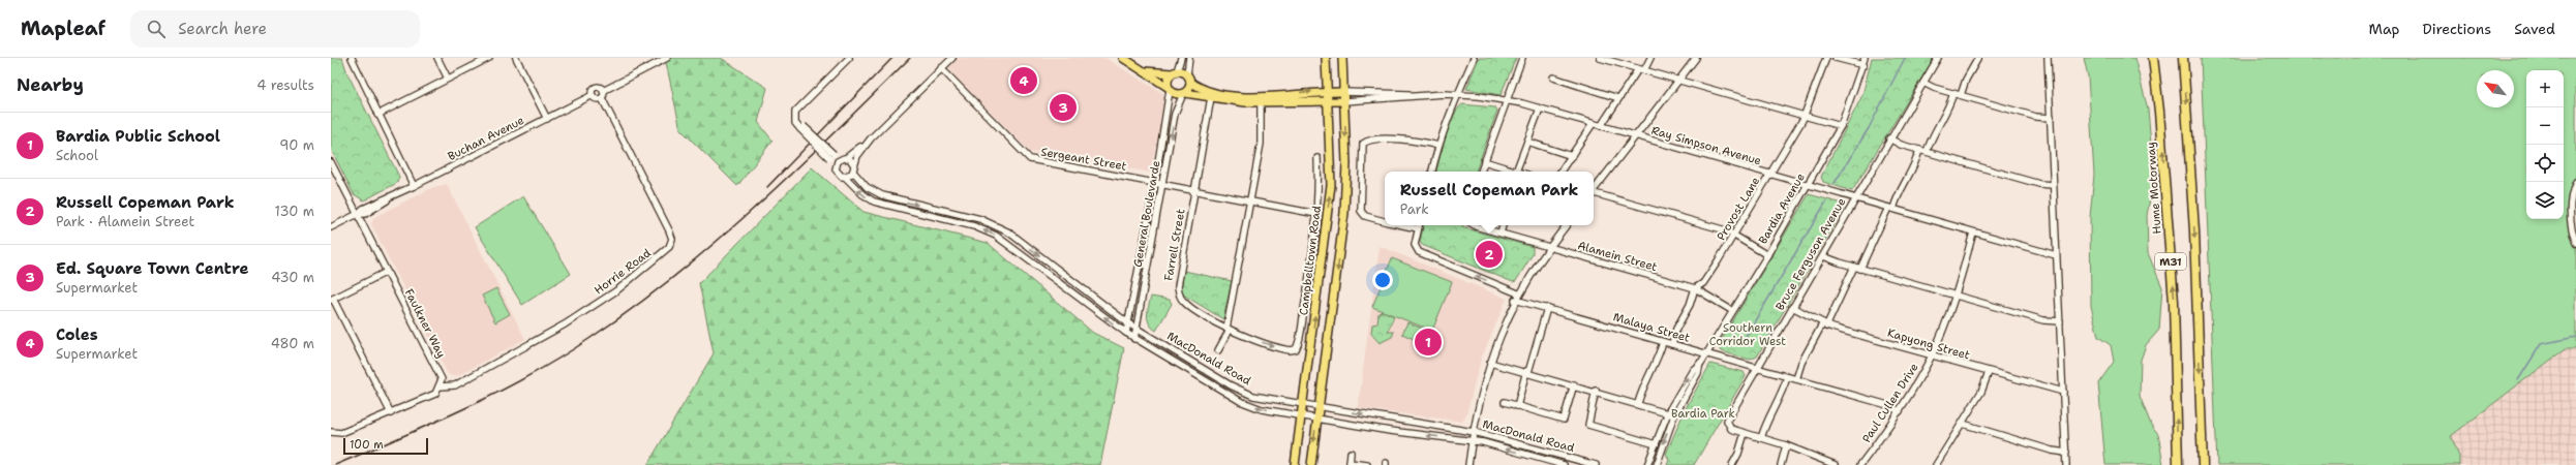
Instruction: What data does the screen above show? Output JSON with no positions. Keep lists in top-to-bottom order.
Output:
{
  "streets": {
    "highway": ["Hume Motorway", "M31"],
    "main road": ["Campbelltown Road"],
    "street": [
      "Buchan Avenue",
      "Ray Simpson Avenue",
      "Sergeant Street",
      "Provost Lane",
      "Bardia Avenue",
      "General Boulevarde",
      "Farrell Street",
      "Bruce Ferguson Avenue",
      "Alamein Street",
      "Horrie Road",
      "Faulkner Way",
      "Malaya Street",
      "Kapyong Street",
      "MacDonald Road",
      "Paul Cullen Drive"
    ]
  },
  "crossings": [
    ["Buchan Avenue", "Faulkner Way"],
    ["Ray Simpson Avenue", "Provost Lane"],
    ["Ray Simpson Avenue", "Bardia Avenue"],
    ["Ray Simpson Avenue", "Bruce Ferguson Avenue"],
    ["Ray Simpson Avenue", "Paul Cullen Drive"],
    ["Sergeant Street", "General Boulevarde"],
    ["Sergeant Street", "Farrell Street"],
    ["Provost Lane", "Alamein Street"],
    ["Provost Lane", "Malaya Street"],
    ["Bardia Avenue", "Alamein Street"],
    ["Bardia Avenue", "Malaya Street"],
    ["General Boulevarde", "MacDonald Road"],
    ["Bruce Ferguson Avenue", "Malaya Street"],
    ["Bruce Ferguson Avenue", "Kapyong Street"],
    ["Campbelltown Road", "MacDonald Road"],
    ["Horrie Road", "Faulkner Way"],
    ["Malaya Street", "Paul Cullen Drive"],
    ["Kapyong Street", "Paul Cullen Drive"]
  ],
  "parks": ["Southern Corridor West", "Bardia Park"],
  "scale_bar": "100 m",
  "north": "top left",
  "page": {
    "header": "Mapleaf",
    "search": "Search here",
    "nav": ["Map", "Directions", "Saved"],
    "heading": ["Nearby", "4 results"],
    "pins": [
      "4",
      "3",
      "2",
      "1"
    ],
    "map_buttons": ["+", "−"],
    "list": [
      {
        "mark": "1",
        "name": "Bardia Public School",
        "note": "School",
        "value": "90 m"
      },
      {
        "mark": "2",
        "name": "Russell Copeman Park",
        "note": "Park · Alamein Street",
        "value": "130 m"
      },
      {
        "mark": "3",
        "name": "Ed. Square Town Centre",
        "note": "Supermarket",
        "value": "430 m"
      },
      {
        "mark": "4",
        "name": "Coles",
        "note": "Supermarket",
        "value": "480 m"
      }
    ],
    "popup": ["Russell Copeman Park", "Park"],
    "scale": "100 m"
  }
}
